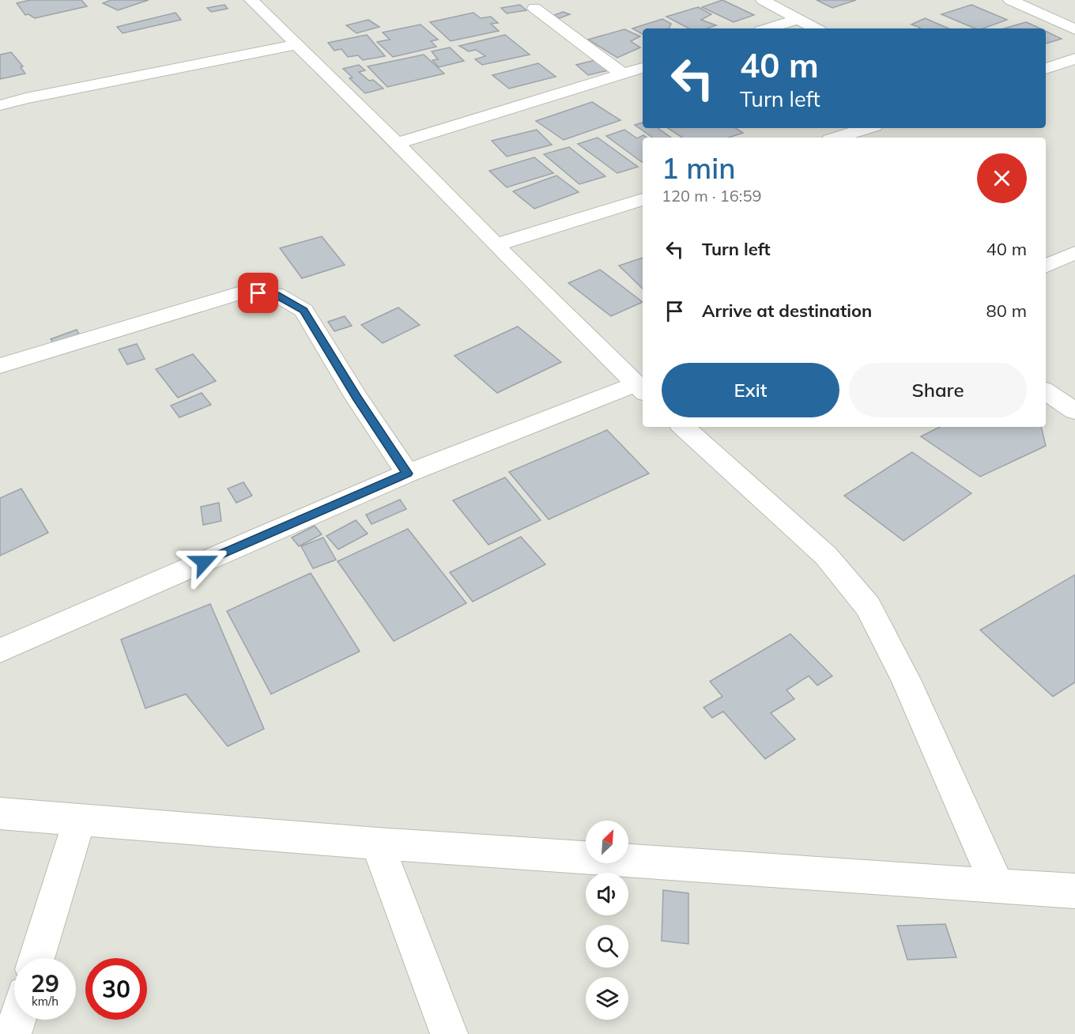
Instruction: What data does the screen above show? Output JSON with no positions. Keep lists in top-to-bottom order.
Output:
{
  "north": "top right",
  "page": {
    "turn": ["40 m", "Turn left"],
    "heading": ["1 min", "120 m · 16:59"],
    "list": [
      {
        "name": "Turn left",
        "value": "40 m"
      },
      {
        "name": "Arrive at destination",
        "value": "80 m"
      }
    ],
    "buttons": ["Exit", "Share"],
    "speed": "29 km/h",
    "limit": "30"
  }
}
